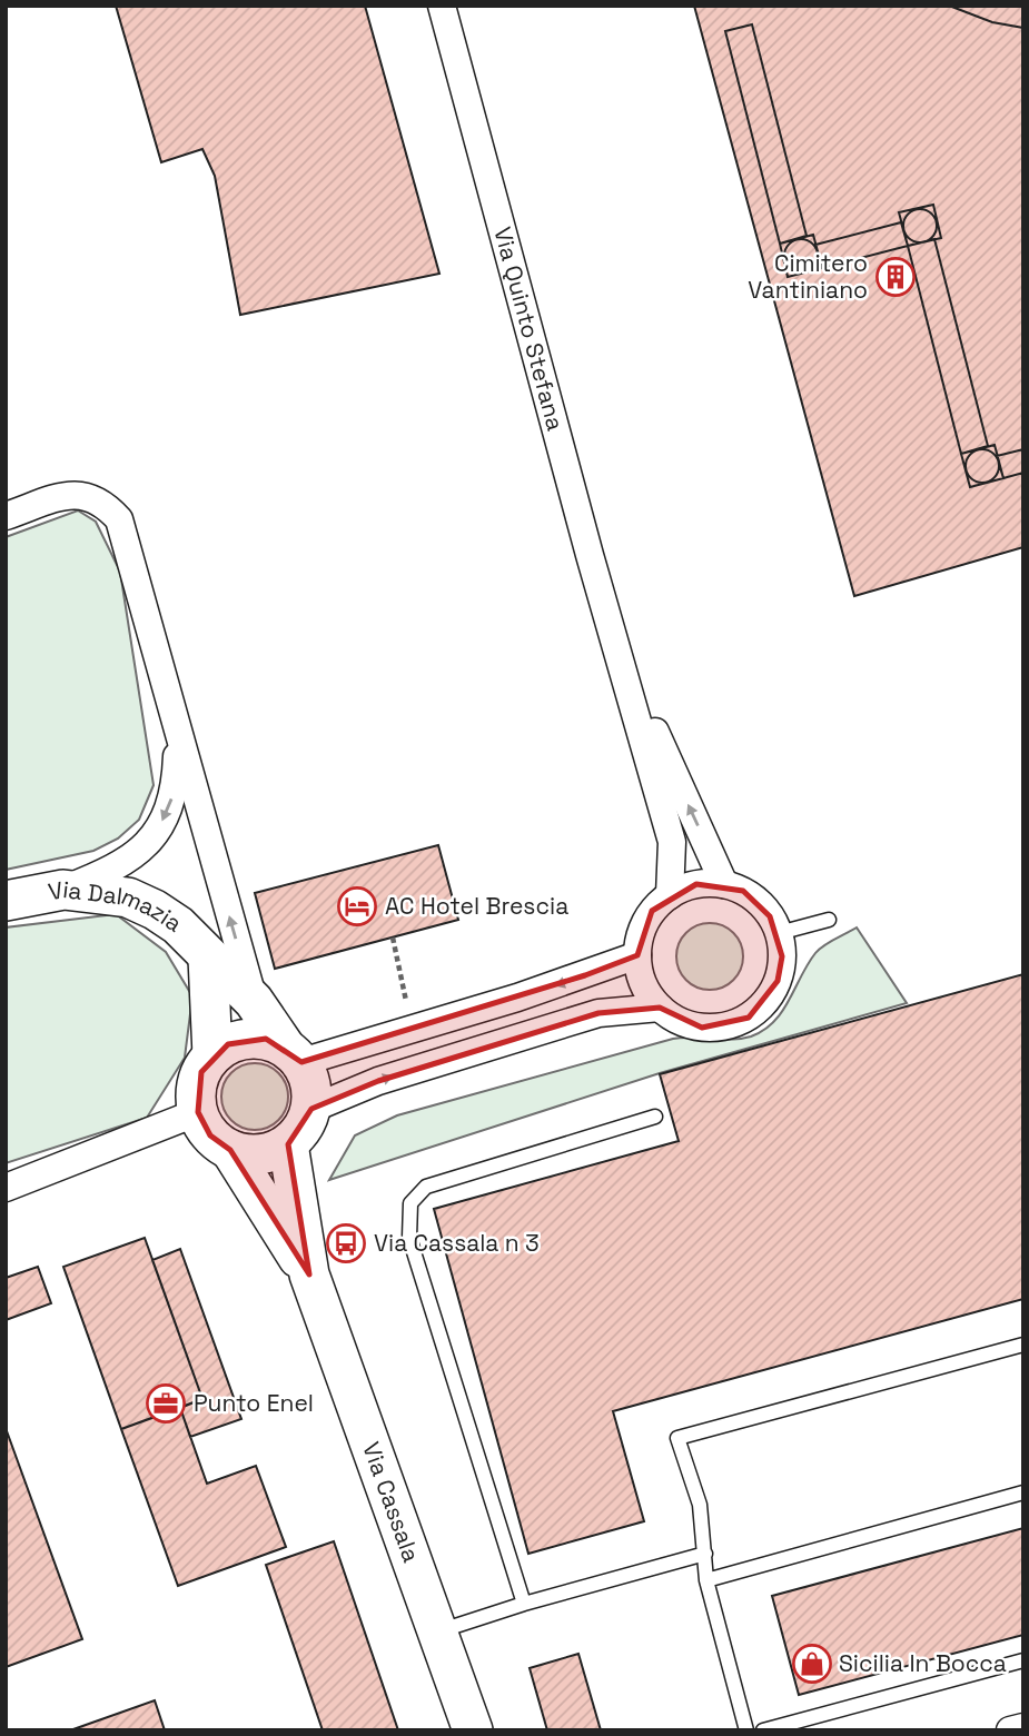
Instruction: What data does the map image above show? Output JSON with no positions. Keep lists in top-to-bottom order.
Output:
{
  "streets": {
    "main road": ["Via Dalmazia", "Via Cassala"],
    "street": ["Via Quinto Stefana"]
  },
  "crossings": [
    ["Via Dalmazia", "Via Cassala"]
  ],
  "places": {
    "building": ["Cimitero Vantiniano"],
    "hotel": ["AC Hotel Brescia"],
    "bus stop": ["Via Cassala n 3"],
    "office": ["Punto Enel"],
    "shop": ["Sicilia In Bocca"]
  }
}
